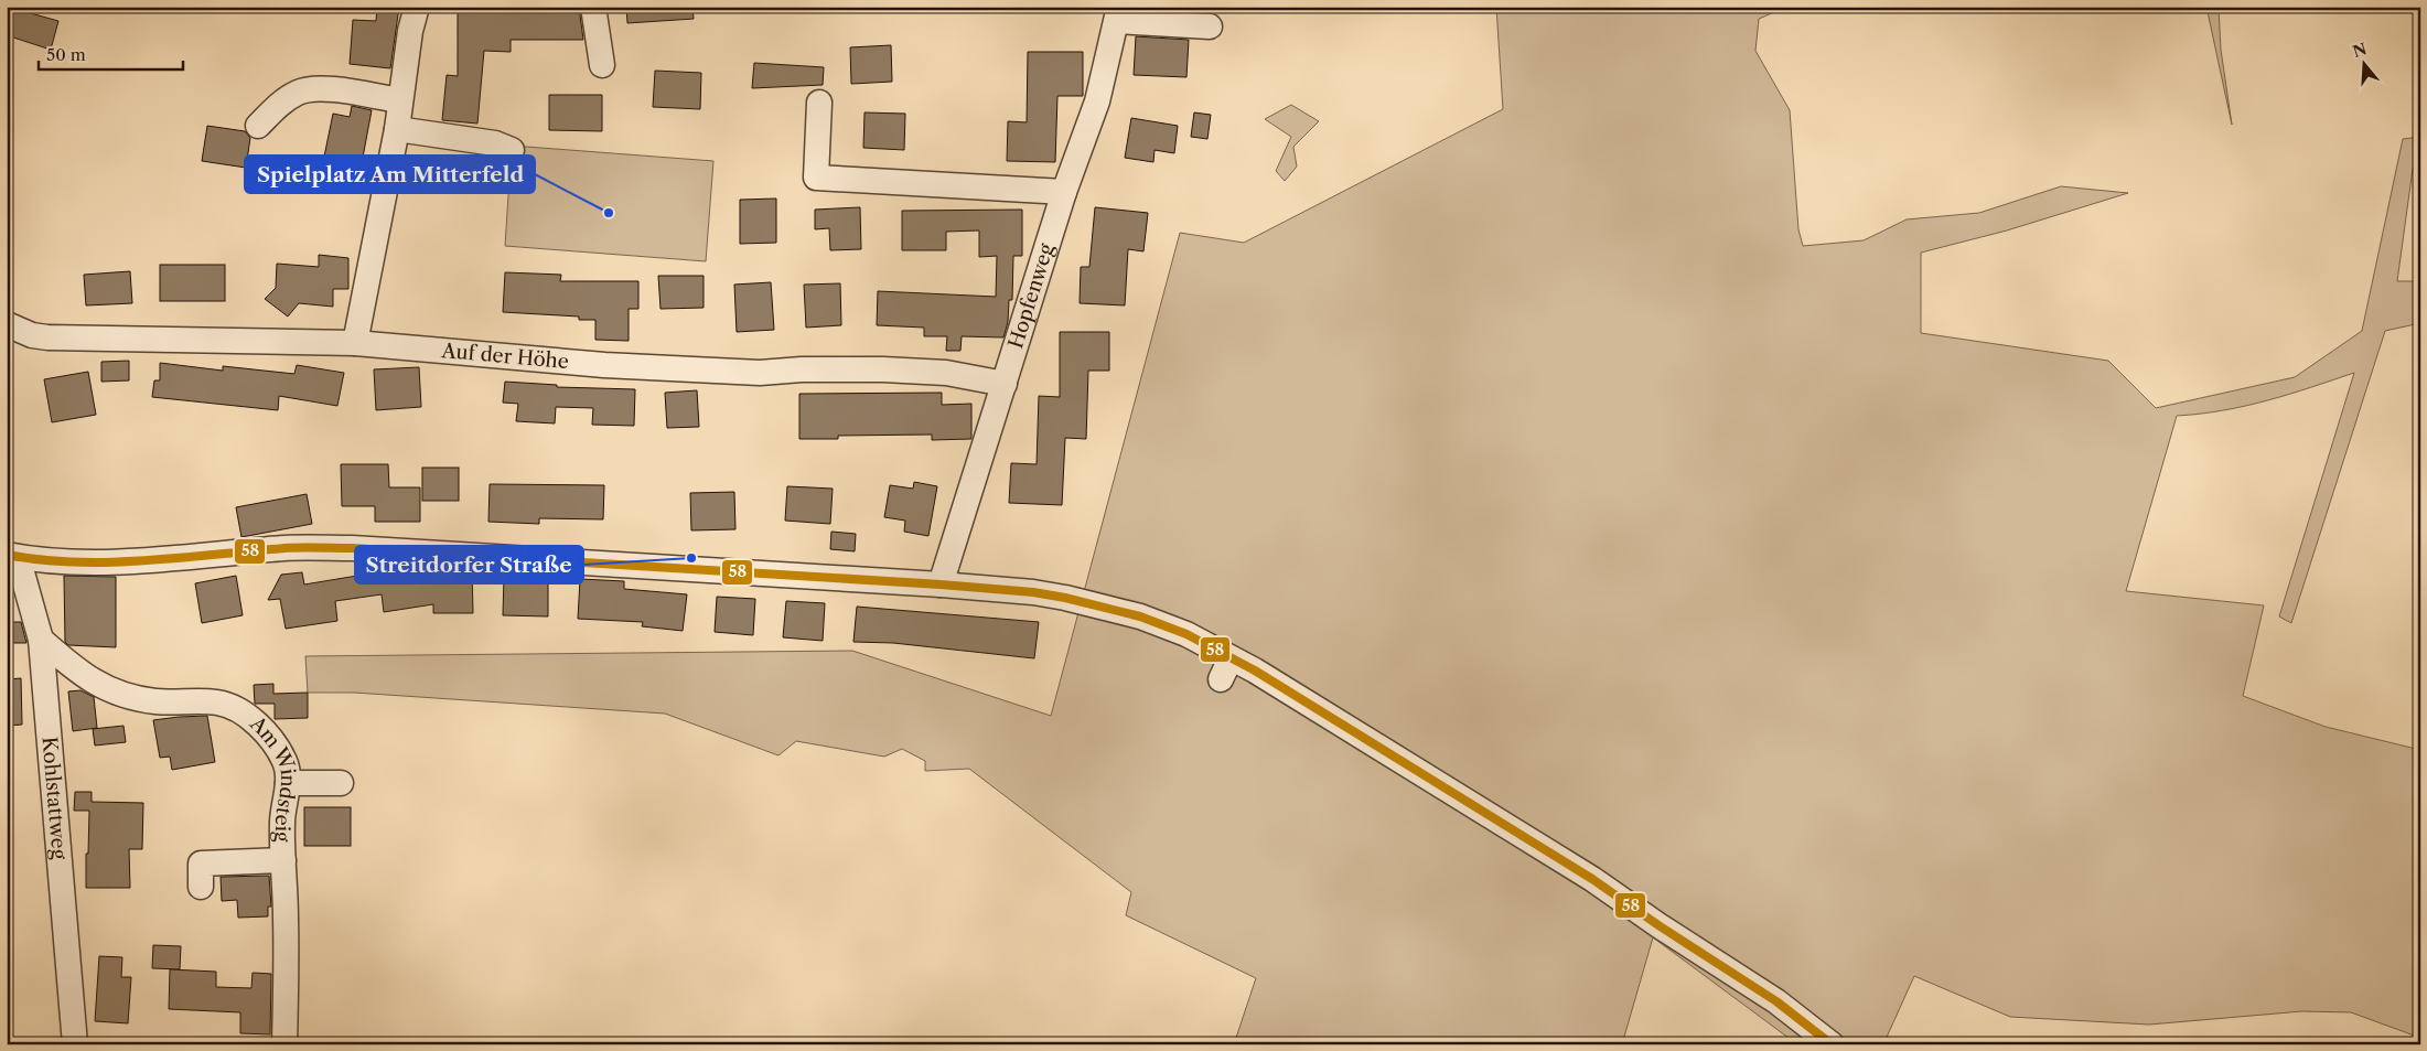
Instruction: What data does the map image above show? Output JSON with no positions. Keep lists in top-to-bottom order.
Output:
{
  "streets": {
    "street": [
      "Hopfenweg",
      "Auf der Höhe",
      "Am Windsteig",
      "Kohlstattweg"
    ]
  },
  "crossings": [
    ["Hopfenweg", "Auf der Höhe"],
    ["Am Windsteig", "Kohlstattweg"]
  ],
  "places": ["Spielplatz Am Mitterfeld", "Streitdorfer Straße"],
  "lines": ["transit line 58"],
  "scale_bar": "50 m",
  "north": "top"
}
